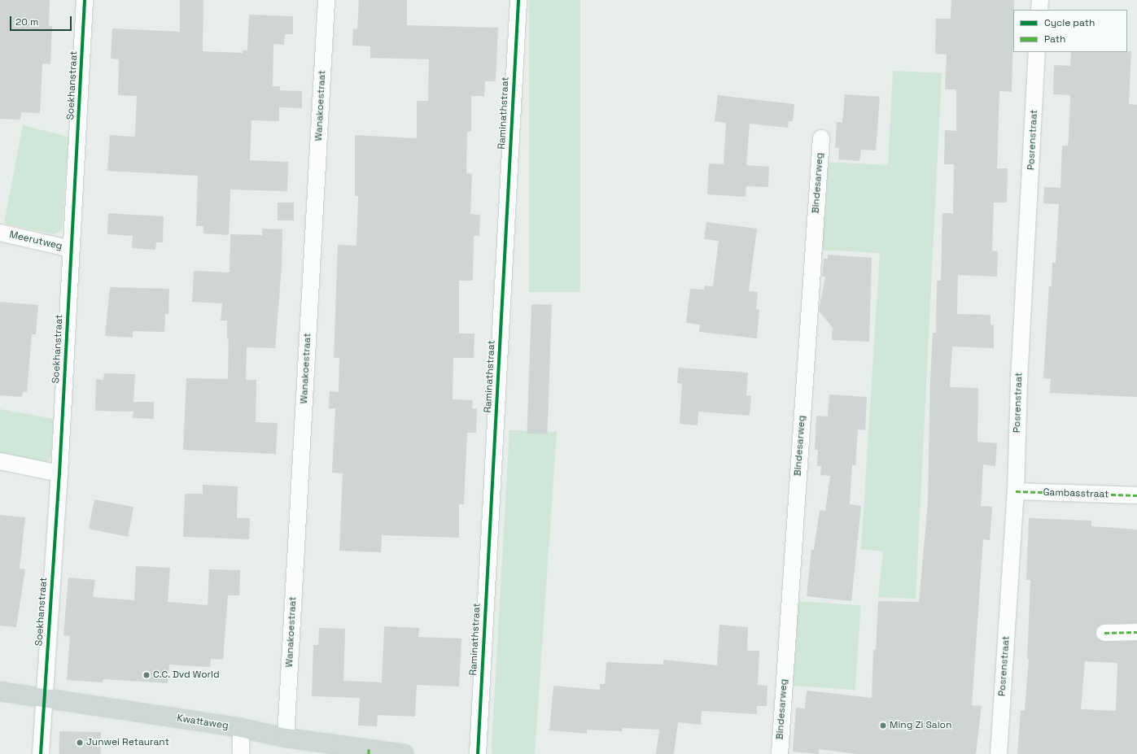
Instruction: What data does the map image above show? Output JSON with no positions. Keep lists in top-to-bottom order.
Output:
{
  "streets": {
    "main road": ["Kwattaweg"],
    "street": [
      "Soekhanstraat",
      "Wanakoestraat",
      "Raminathstraat",
      "Posrenstraat",
      "Bindesarweg",
      "Meerutweg",
      "Gambasstraat"
    ]
  },
  "crossings": [
    ["Soekhanstraat", "Meerutweg"],
    ["Soekhanstraat", "Kwattaweg"],
    ["Wanakoestraat", "Kwattaweg"],
    ["Posrenstraat", "Gambasstraat"]
  ],
  "places": ["C.C. Dvd World", "Ming Zi Salon", "Junwei Retaurant"],
  "legend": ["Cycle path", "Path"],
  "scale_bar": "20 m"
}
